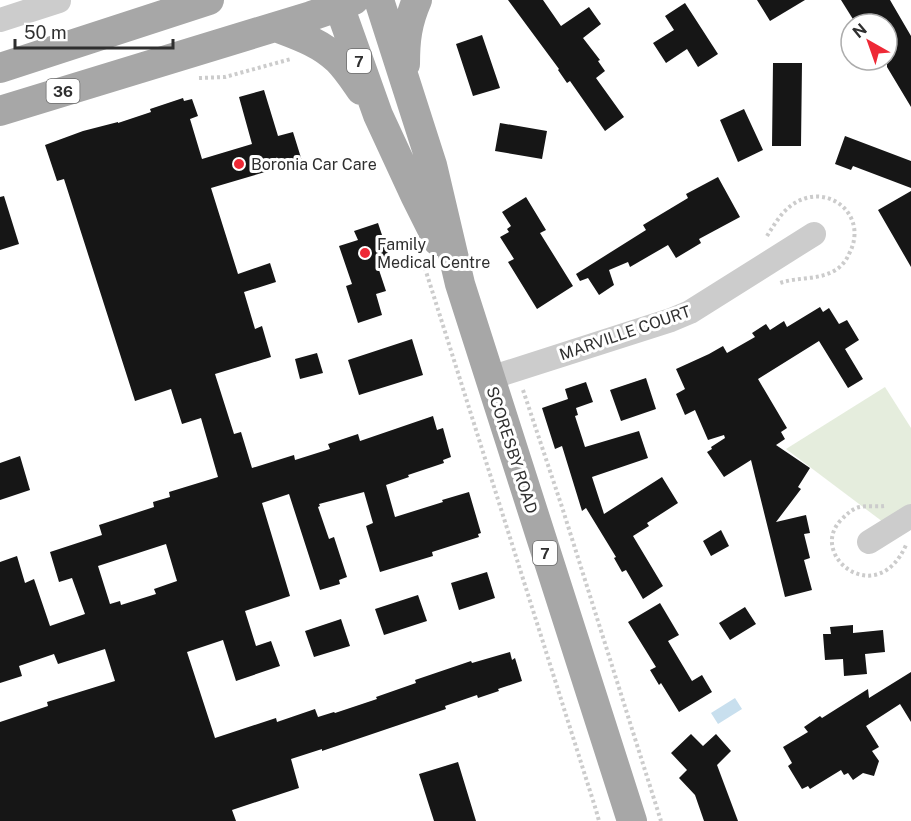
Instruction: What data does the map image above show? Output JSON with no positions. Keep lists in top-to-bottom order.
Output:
{
  "streets": {
    "main road": ["7", "36", "SCORESBY ROAD"],
    "street": ["MARVILLE COURT"]
  },
  "crossings": [
    ["36", "SCORESBY ROAD"],
    ["MARVILLE COURT", "SCORESBY ROAD"]
  ],
  "places": ["Boronia Car Care", "Family Medical Centre"],
  "scale_bar": "50 m",
  "north": "top left"
}
